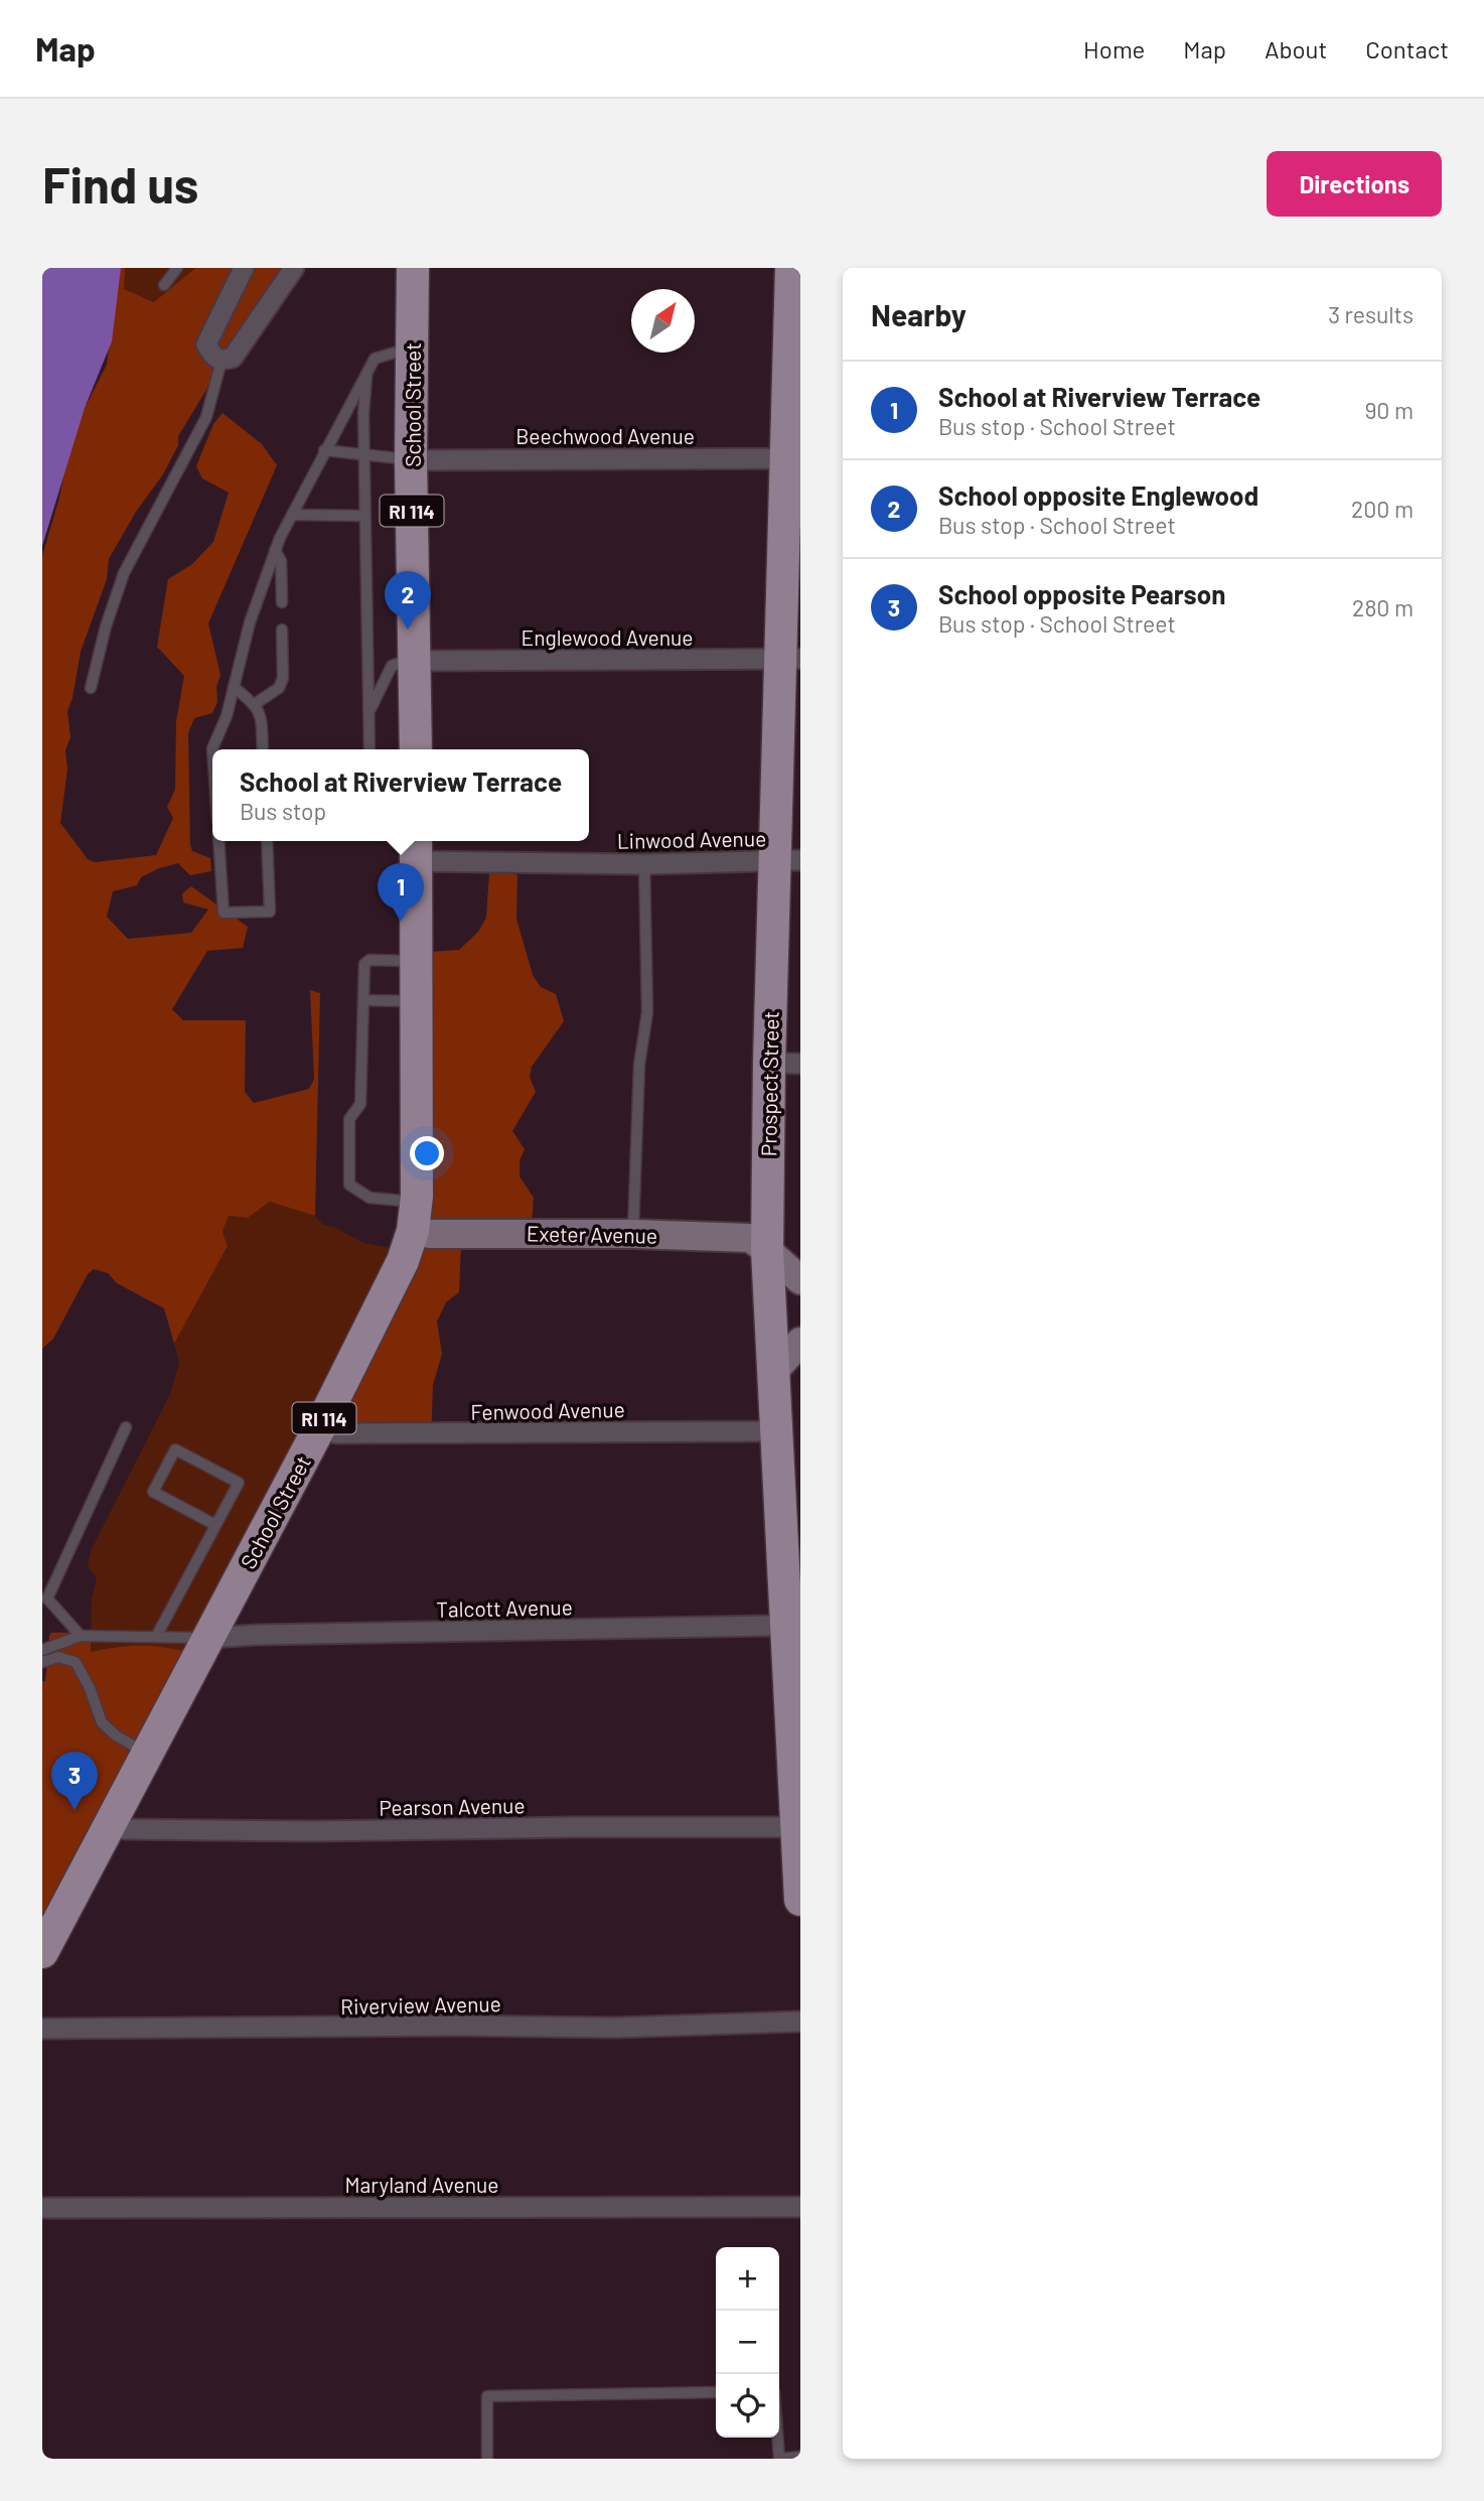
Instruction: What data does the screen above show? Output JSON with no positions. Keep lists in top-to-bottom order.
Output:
{
  "streets": {
    "main road": ["School Street", "RI 114", "Prospect Street"],
    "street": [
      "Beechwood Avenue",
      "Englewood Avenue",
      "Linwood Avenue",
      "Exeter Avenue",
      "Fenwood Avenue",
      "Talcott Avenue",
      "Pearson Avenue",
      "Riverview Avenue",
      "Maryland Avenue"
    ]
  },
  "crossings": [
    ["School Street", "Beechwood Avenue"],
    ["School Street", "Englewood Avenue"],
    ["School Street", "Linwood Avenue"],
    ["School Street", "Exeter Avenue"],
    ["School Street", "Fenwood Avenue"],
    ["School Street", "Talcott Avenue"],
    ["School Street", "Pearson Avenue"],
    ["Beechwood Avenue", "Prospect Street"],
    ["Englewood Avenue", "Prospect Street"],
    ["Linwood Avenue", "Prospect Street"],
    ["Prospect Street", "Exeter Avenue"],
    ["Prospect Street", "Fenwood Avenue"],
    ["Prospect Street", "Talcott Avenue"],
    ["Prospect Street", "Pearson Avenue"]
  ],
  "north": "top right",
  "page": {
    "header": "Map",
    "nav": [
      "Home",
      "Map",
      "About",
      "Contact"
    ],
    "buttons": "Directions",
    "title": "Find us",
    "heading": ["Nearby", "3 results"],
    "list": [
      {
        "mark": "1",
        "name": "School at Riverview Terrace",
        "note": "Bus stop · School Street",
        "value": "90 m"
      },
      {
        "mark": "2",
        "name": "School opposite Englewood",
        "note": "Bus stop · School Street",
        "value": "200 m"
      },
      {
        "mark": "3",
        "name": "School opposite Pearson",
        "note": "Bus stop · School Street",
        "value": "280 m"
      }
    ],
    "pins": ["2", "1", "3"],
    "popup": ["School at Riverview Terrace", "Bus stop"],
    "map_buttons": ["+", "−"]
  }
}
